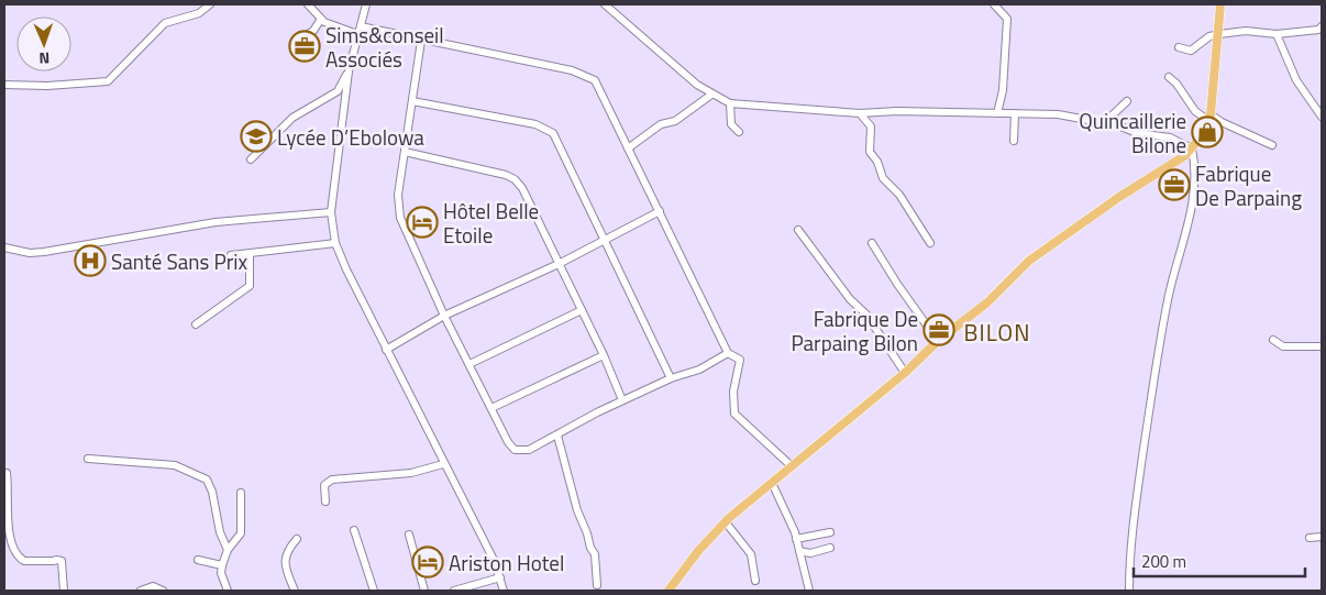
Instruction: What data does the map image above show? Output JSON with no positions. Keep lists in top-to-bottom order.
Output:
{
  "districts": ["BILON"],
  "places": {
    "office": ["Sims&conseil Associés", "Fabrique De Parpaing", "Fabrique De Parpaing Bilon"],
    "shop": ["Quincaillerie Bilone"],
    "school or university": ["Lycée D’Ebolowa"],
    "hotel": ["Hôtel Belle Etoile", "Ariston Hotel"],
    "hospital": ["Santé Sans Prix"]
  },
  "scale_bar": "200 m",
  "north": "bottom"
}
